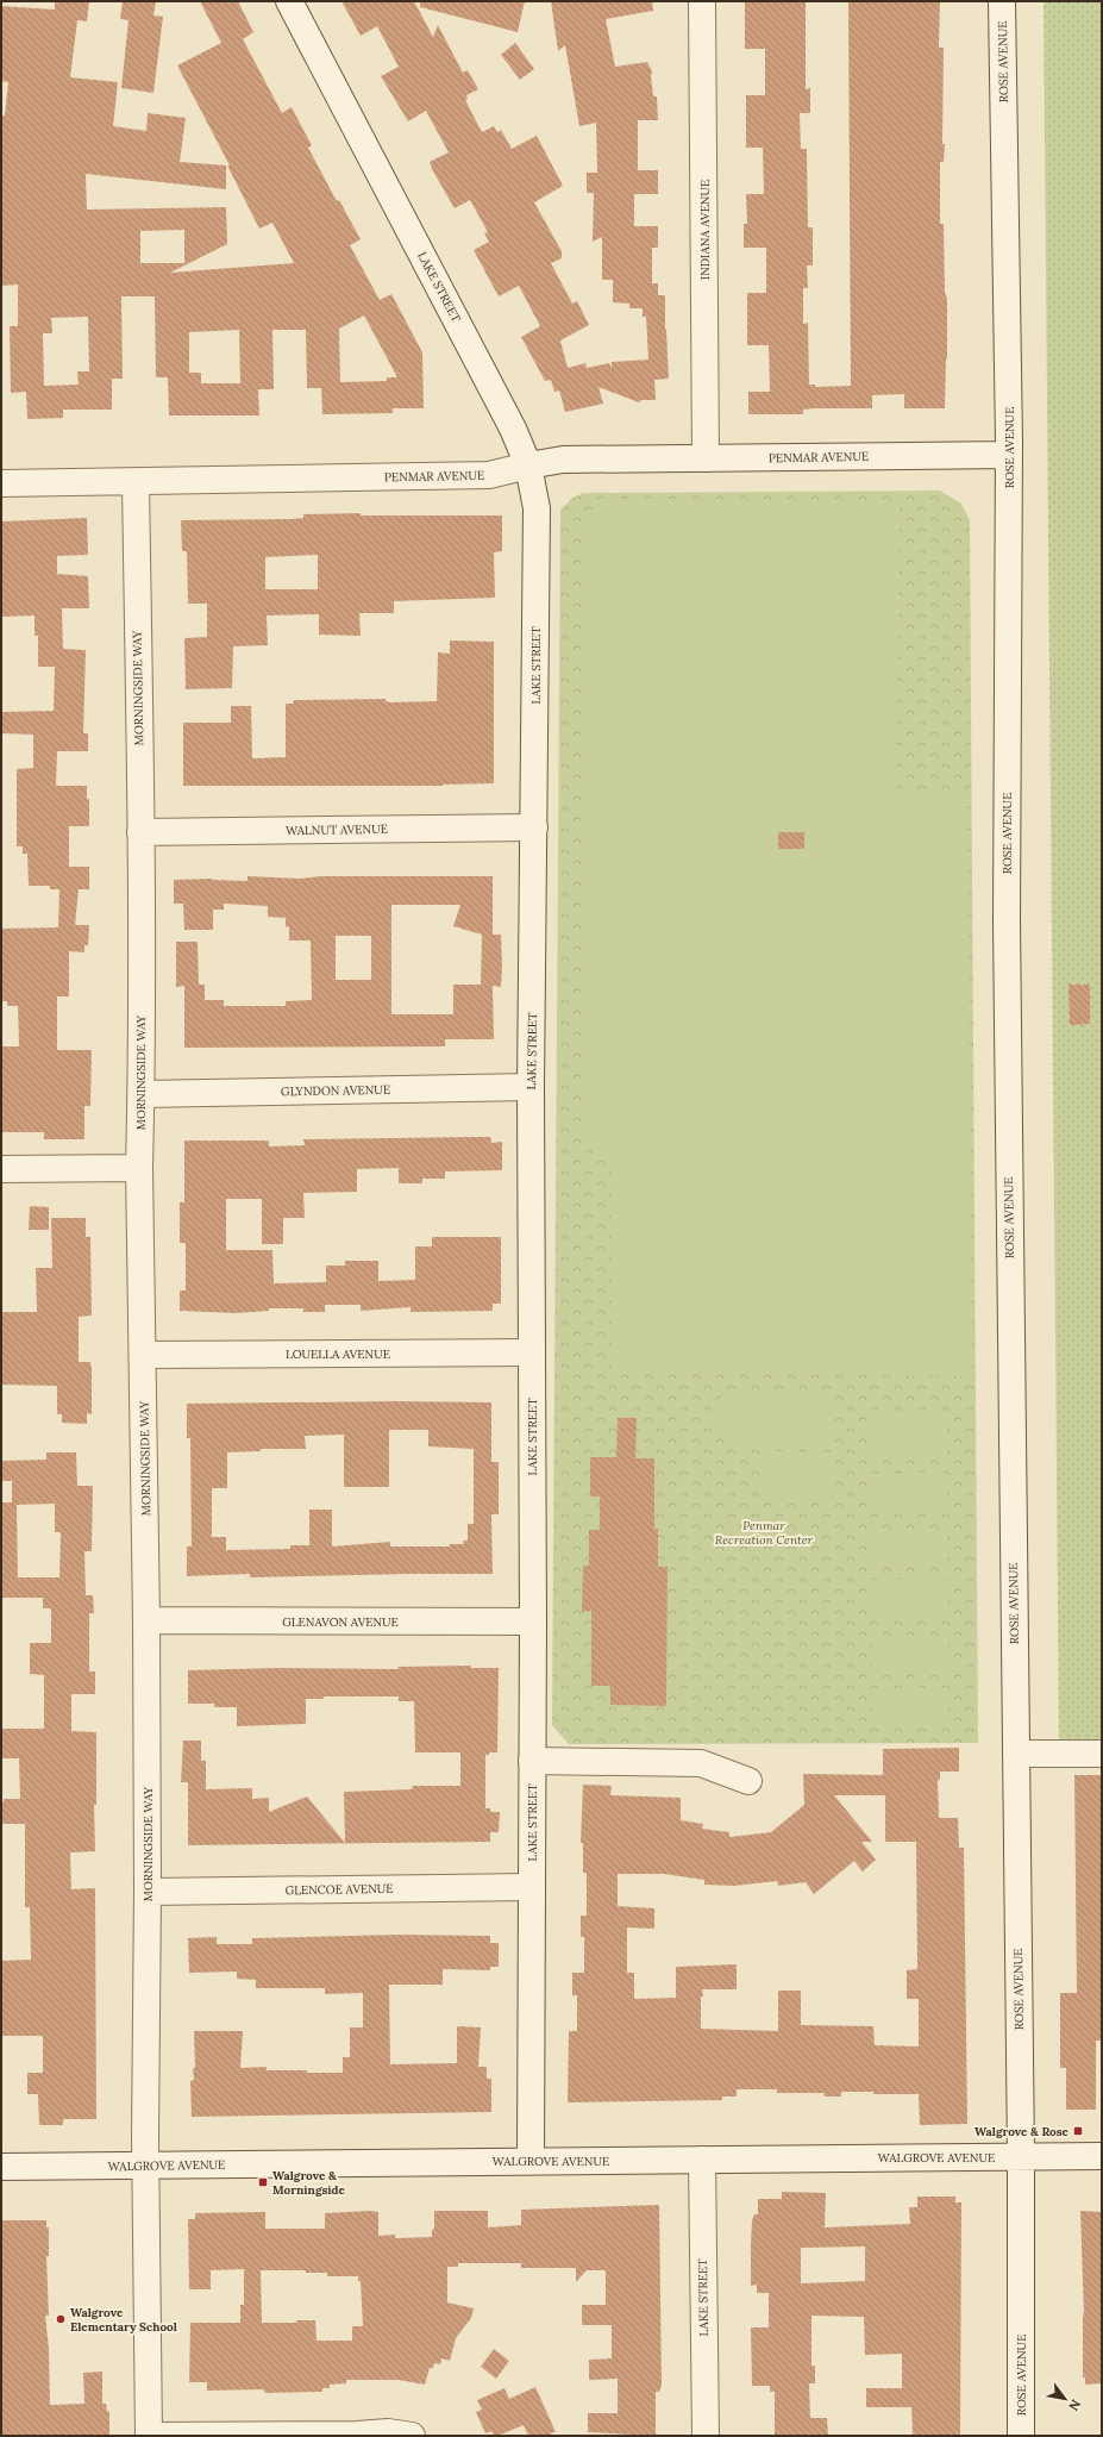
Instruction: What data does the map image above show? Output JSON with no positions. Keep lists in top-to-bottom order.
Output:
{
  "streets": {
    "street": [
      "ROSE AVENUE",
      "INDIANA AVENUE",
      "LAKE STREET",
      "PENMAR AVENUE",
      "MORNINGSIDE WAY",
      "WALNUT AVENUE",
      "GLYNDON AVENUE",
      "LOUELLA AVENUE",
      "GLENAVON AVENUE",
      "GLENCOE AVENUE",
      "WALGROVE AVENUE"
    ]
  },
  "crossings": [
    ["ROSE AVENUE", "PENMAR AVENUE"],
    ["ROSE AVENUE", "WALGROVE AVENUE"],
    ["INDIANA AVENUE", "PENMAR AVENUE"],
    ["LAKE STREET", "PENMAR AVENUE"],
    ["LAKE STREET", "WALNUT AVENUE"],
    ["LAKE STREET", "GLYNDON AVENUE"],
    ["LAKE STREET", "LOUELLA AVENUE"],
    ["LAKE STREET", "GLENAVON AVENUE"],
    ["LAKE STREET", "GLENCOE AVENUE"],
    ["LAKE STREET", "WALGROVE AVENUE"],
    ["PENMAR AVENUE", "MORNINGSIDE WAY"],
    ["MORNINGSIDE WAY", "WALNUT AVENUE"],
    ["MORNINGSIDE WAY", "GLYNDON AVENUE"],
    ["MORNINGSIDE WAY", "LOUELLA AVENUE"],
    ["MORNINGSIDE WAY", "GLENAVON AVENUE"],
    ["MORNINGSIDE WAY", "GLENCOE AVENUE"],
    ["MORNINGSIDE WAY", "WALGROVE AVENUE"]
  ],
  "parks": ["Penmar Recreation Center"],
  "places": {
    "transit": ["Walgrove & Rose", "Walgrove & Morningside"],
    "other": ["Walgrove Elementary School"]
  },
  "north": "bottom right"
}
